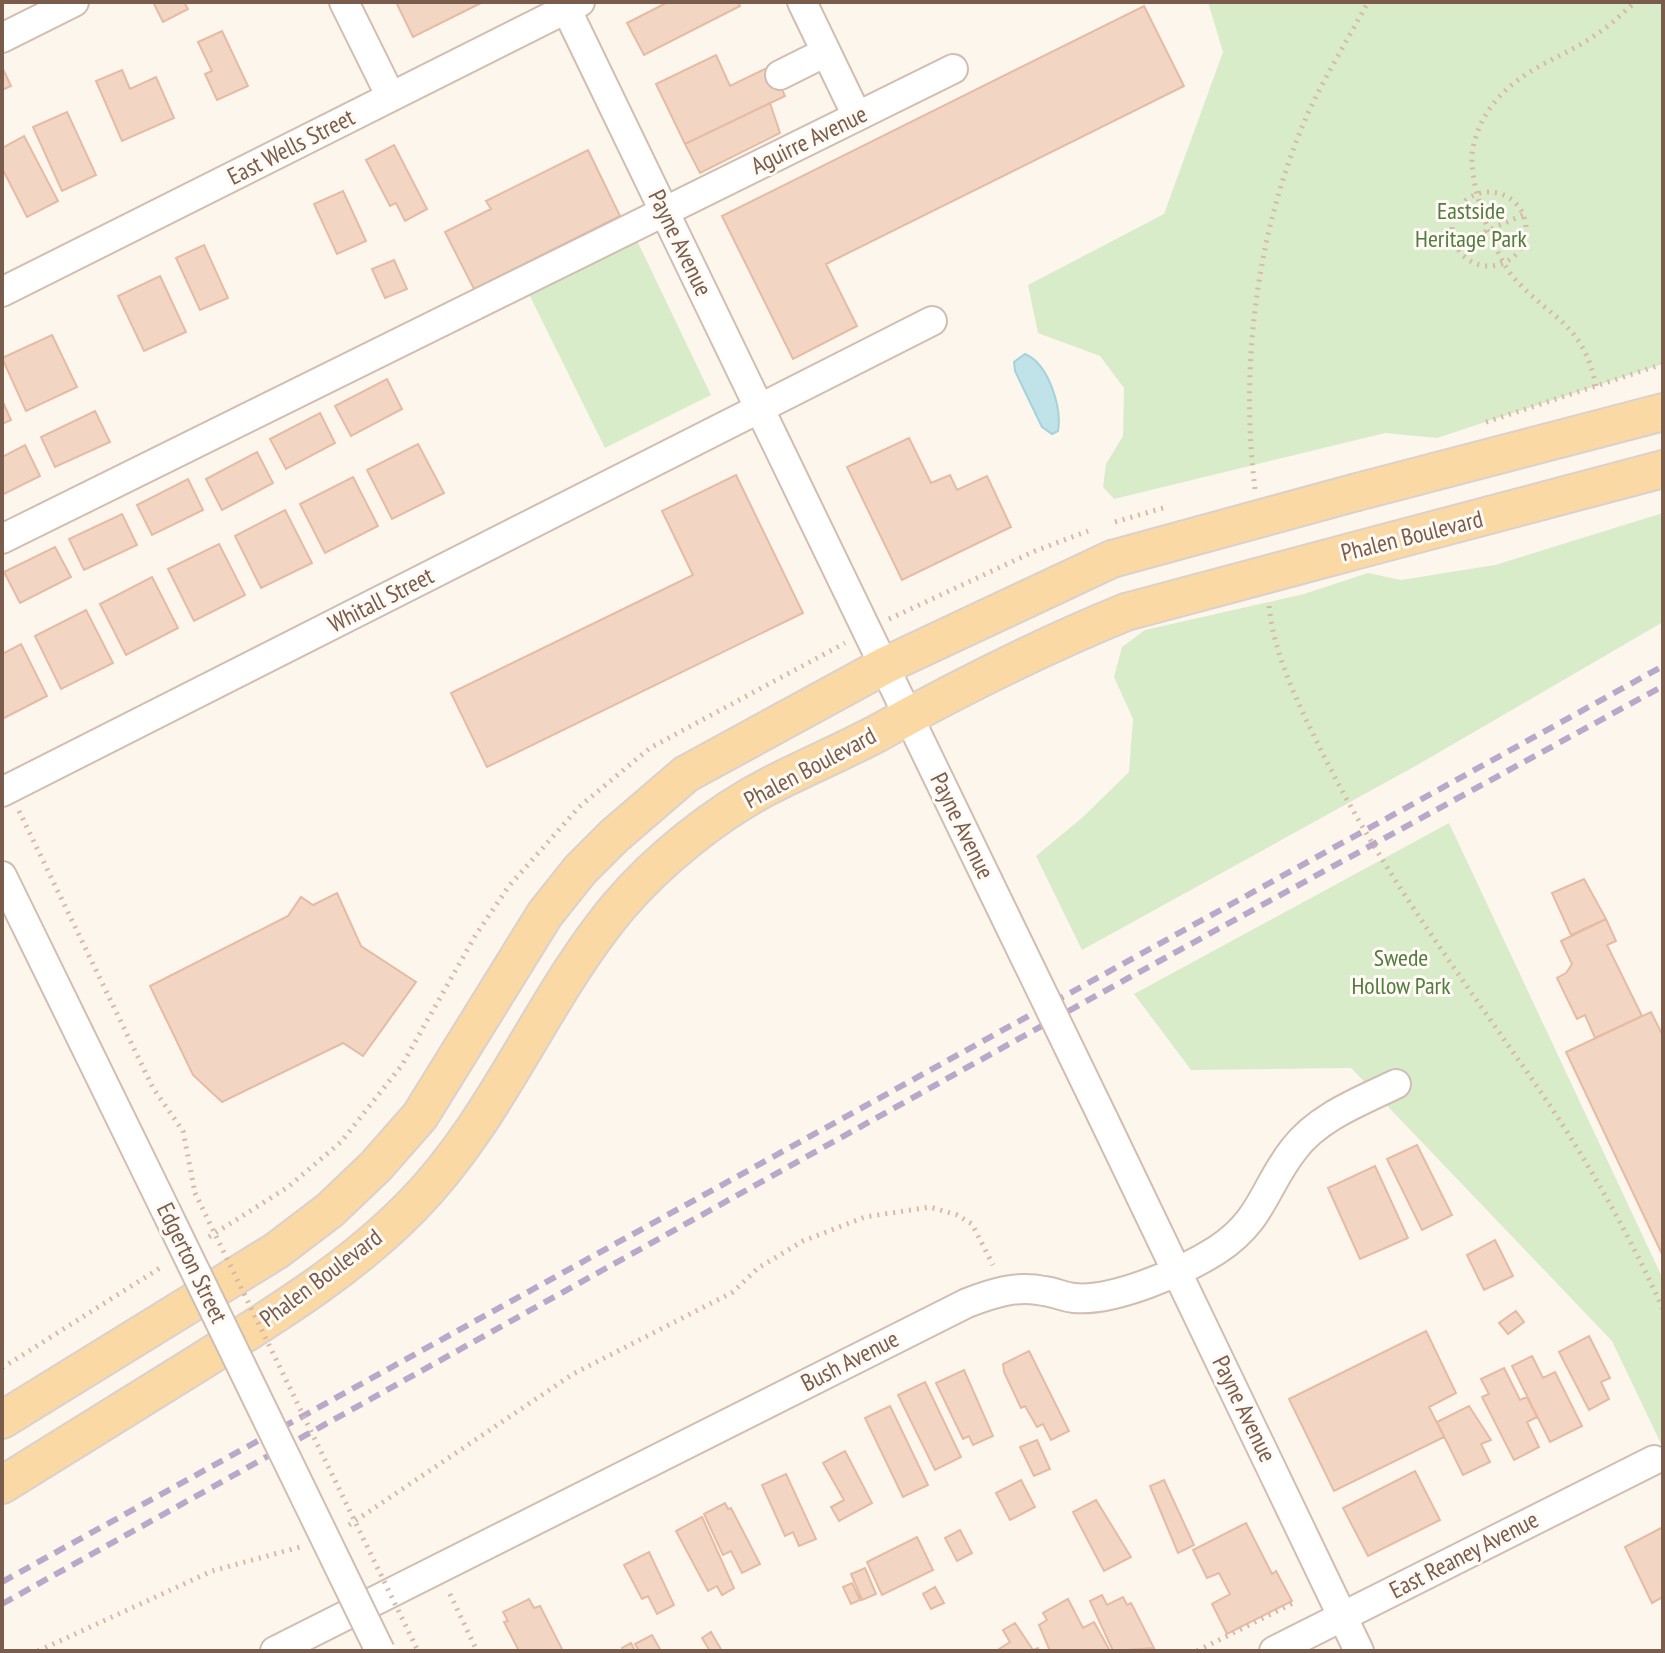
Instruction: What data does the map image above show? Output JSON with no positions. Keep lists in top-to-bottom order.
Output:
{
  "streets": {
    "main road": ["Phalen Boulevard"],
    "street": [
      "Aguirre Avenue",
      "East Wells Street",
      "Payne Avenue",
      "Whitall Street",
      "Edgerton Street",
      "Bush Avenue",
      "East Reaney Avenue"
    ]
  },
  "crossings": [
    ["Aguirre Avenue", "Payne Avenue"],
    ["East Wells Street", "Payne Avenue"],
    ["Payne Avenue", "Phalen Boulevard"],
    ["Payne Avenue", "Whitall Street"],
    ["Payne Avenue", "Bush Avenue"],
    ["Payne Avenue", "East Reaney Avenue"]
  ],
  "parks": ["Eastside Heritage Park", "Swede Hollow Park"]
}
